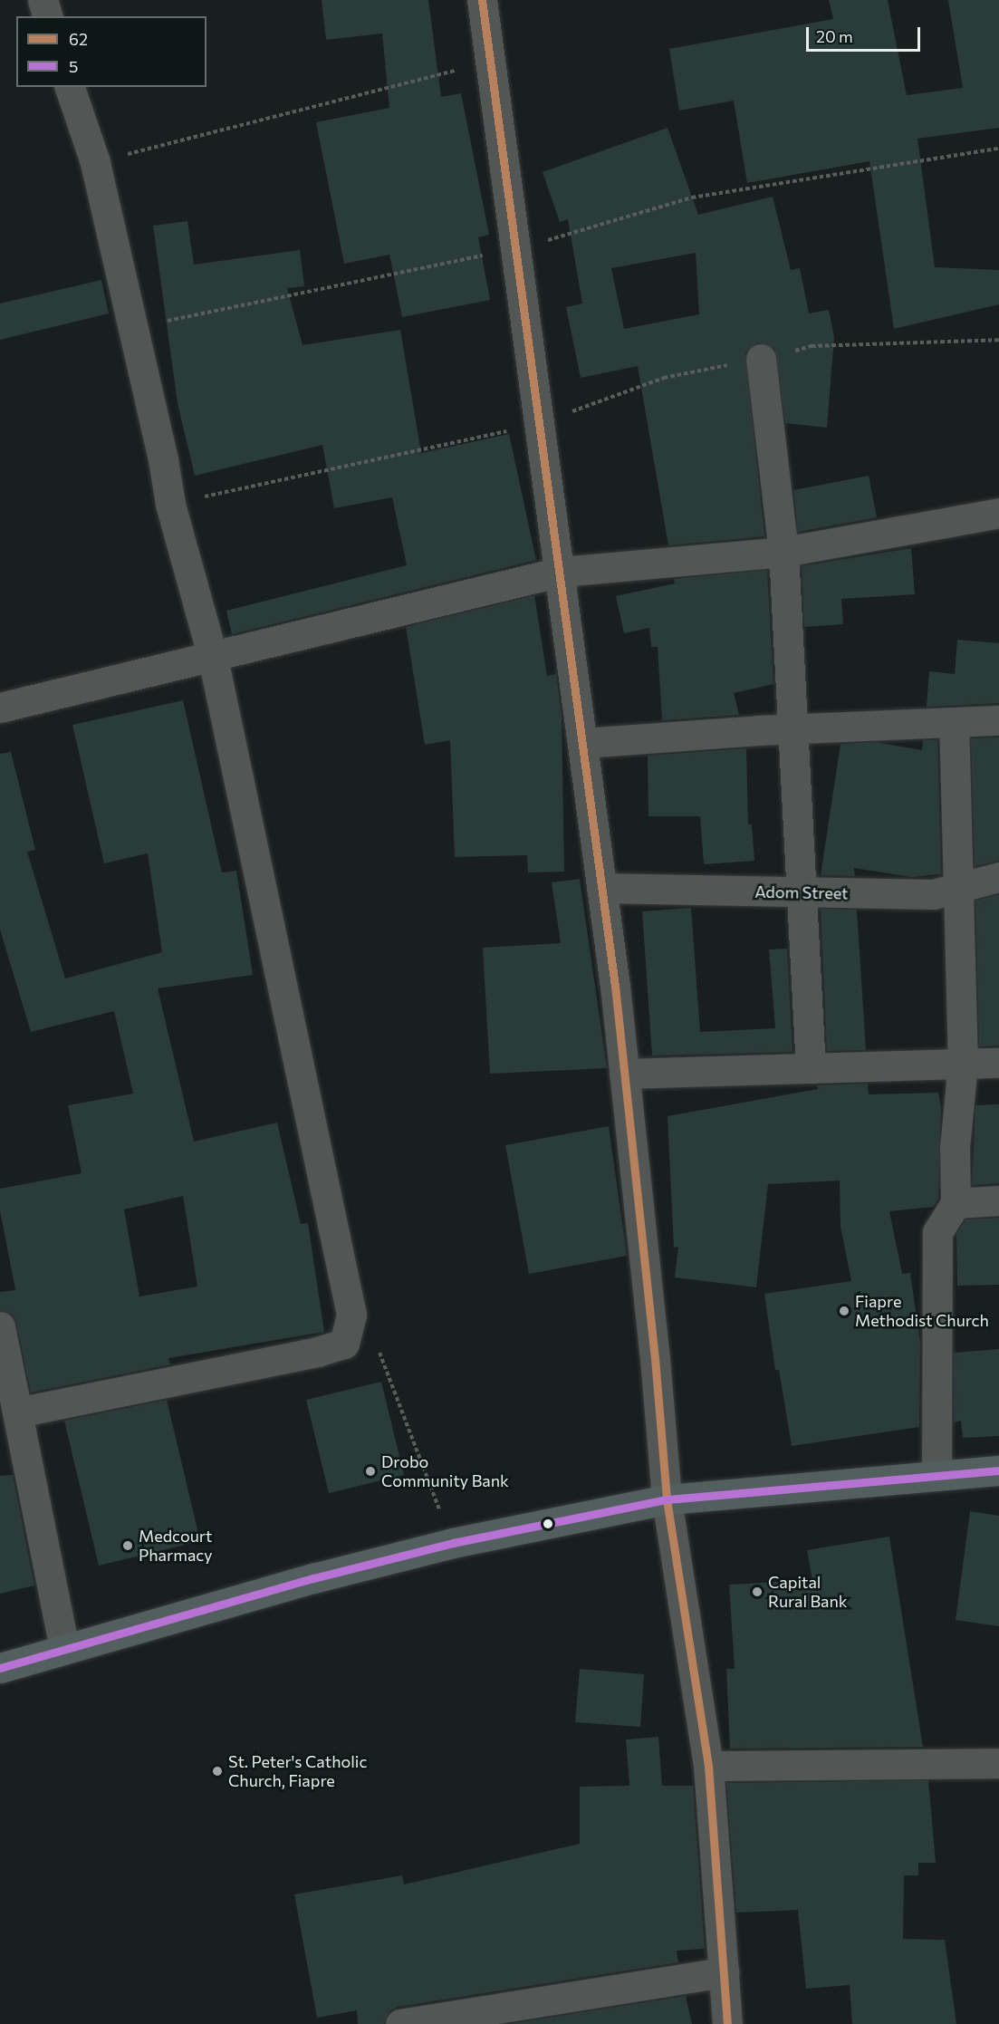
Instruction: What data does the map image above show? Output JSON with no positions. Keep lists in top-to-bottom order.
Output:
{
  "streets": {
    "street": ["Adom Street"]
  },
  "places": [
    "Fiapre Methodist Church",
    "Drobo Community Bank",
    "Medcourt Pharmacy",
    "Capital Rural Bank",
    "St. Peter's Catholic Church, Fiapre"
  ],
  "lines": ["transit line 62", "transit line 5"],
  "legend": ["62", "5"],
  "scale_bar": "20 m"
}
